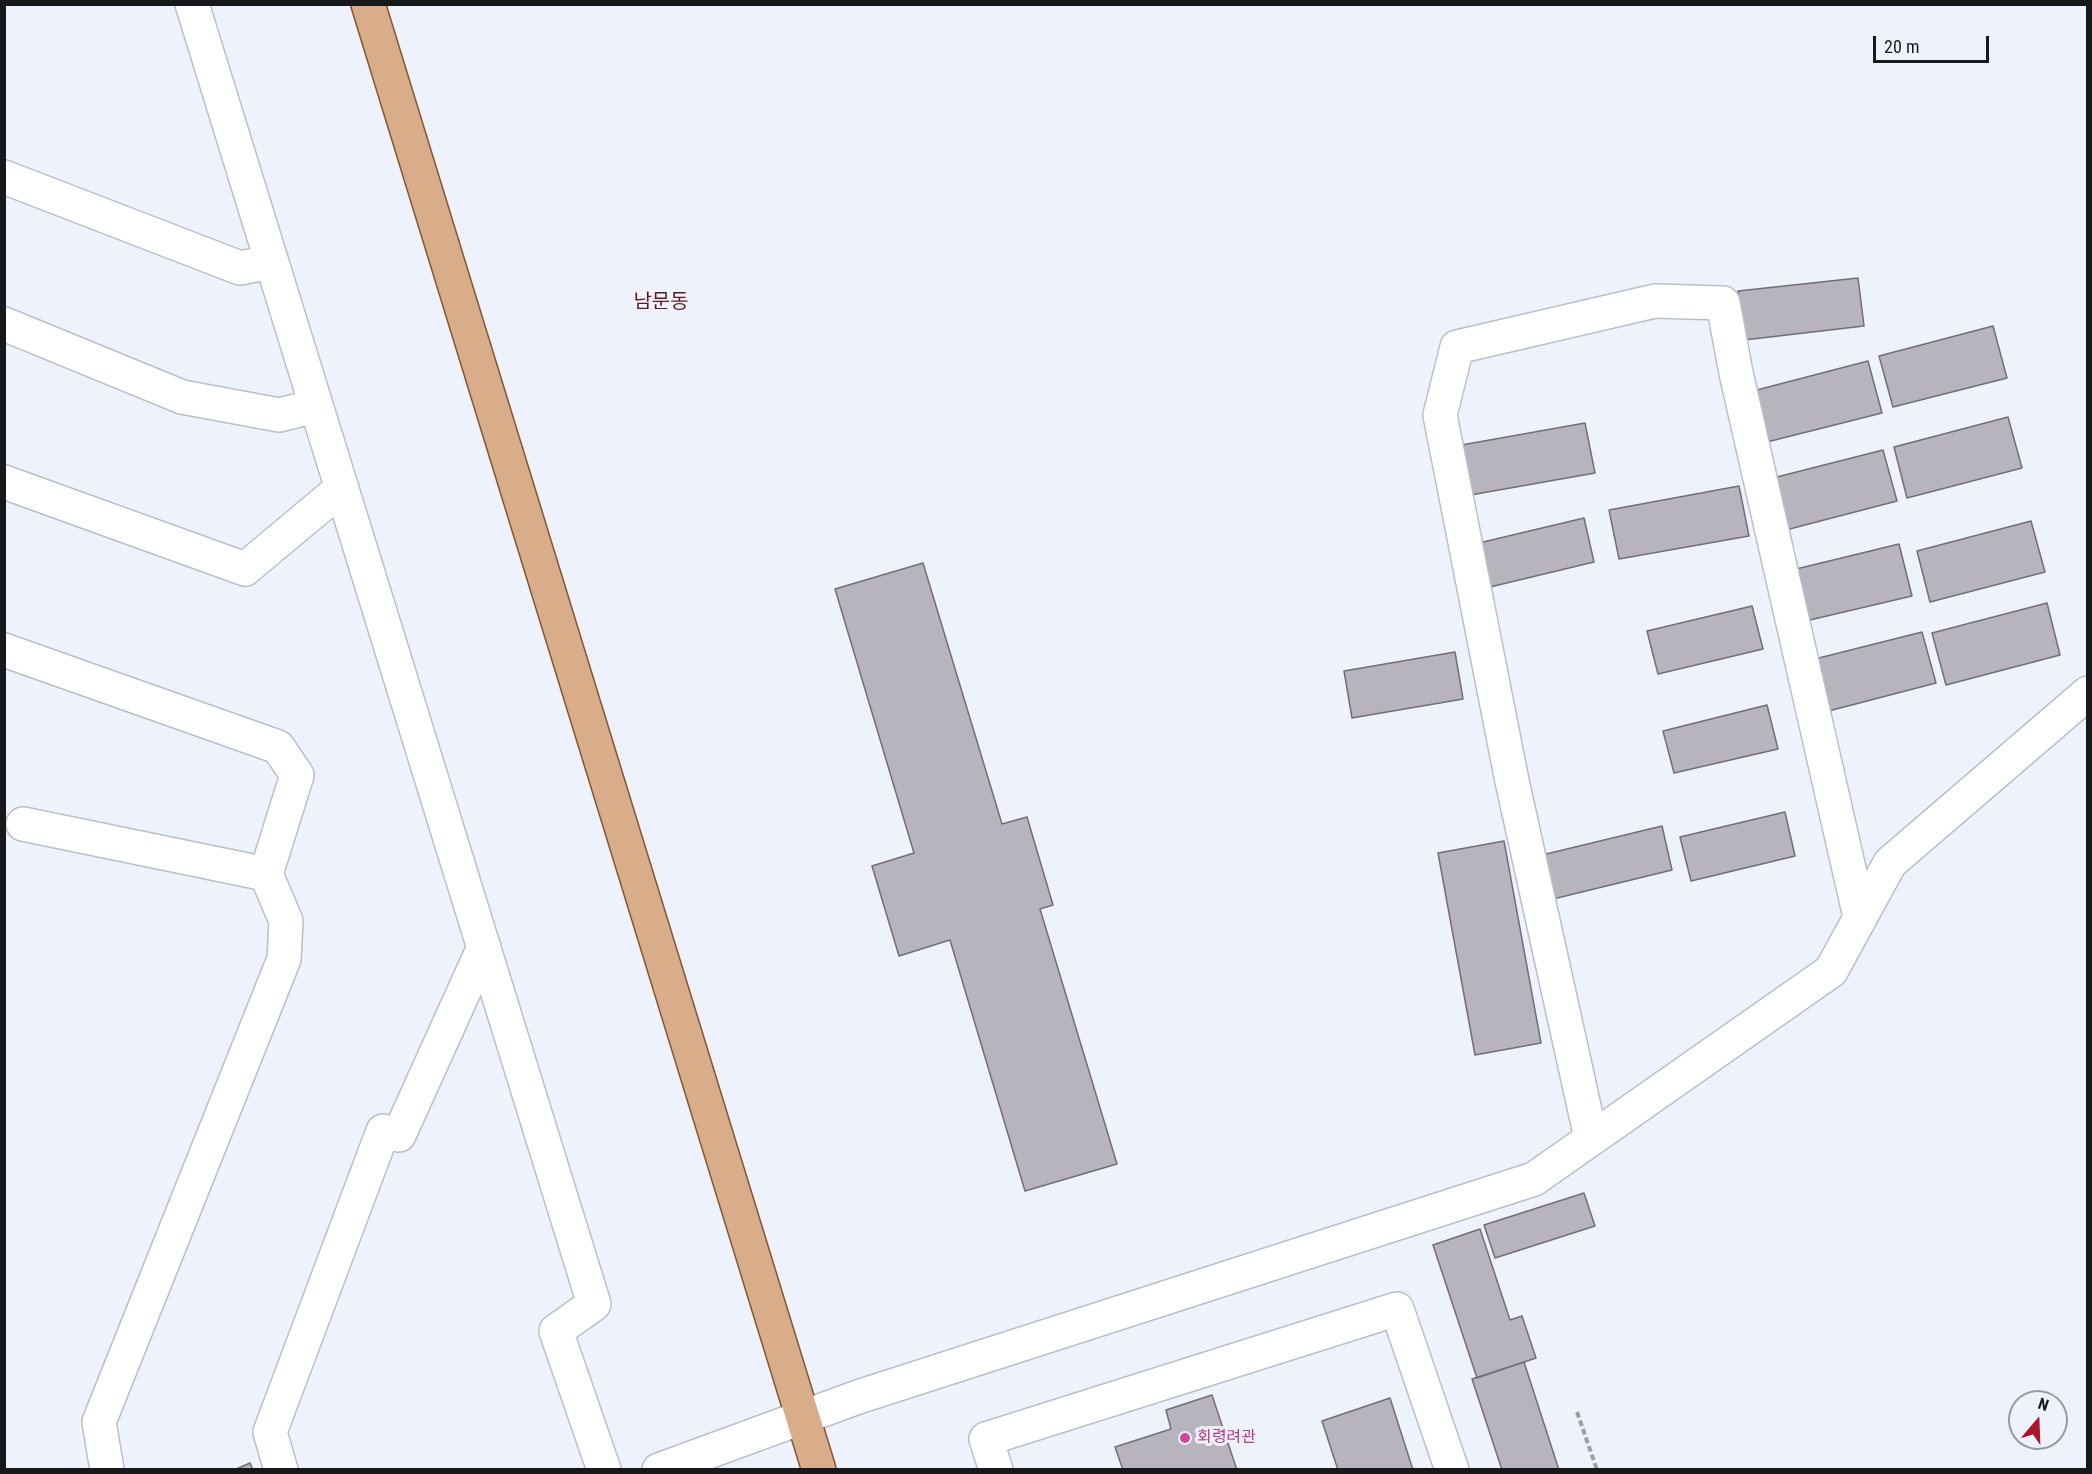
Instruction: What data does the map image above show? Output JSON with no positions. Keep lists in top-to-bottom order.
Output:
{
  "districts": ["남문동"],
  "places": ["회령려관"],
  "scale_bar": "20 m",
  "north": "top"
}
